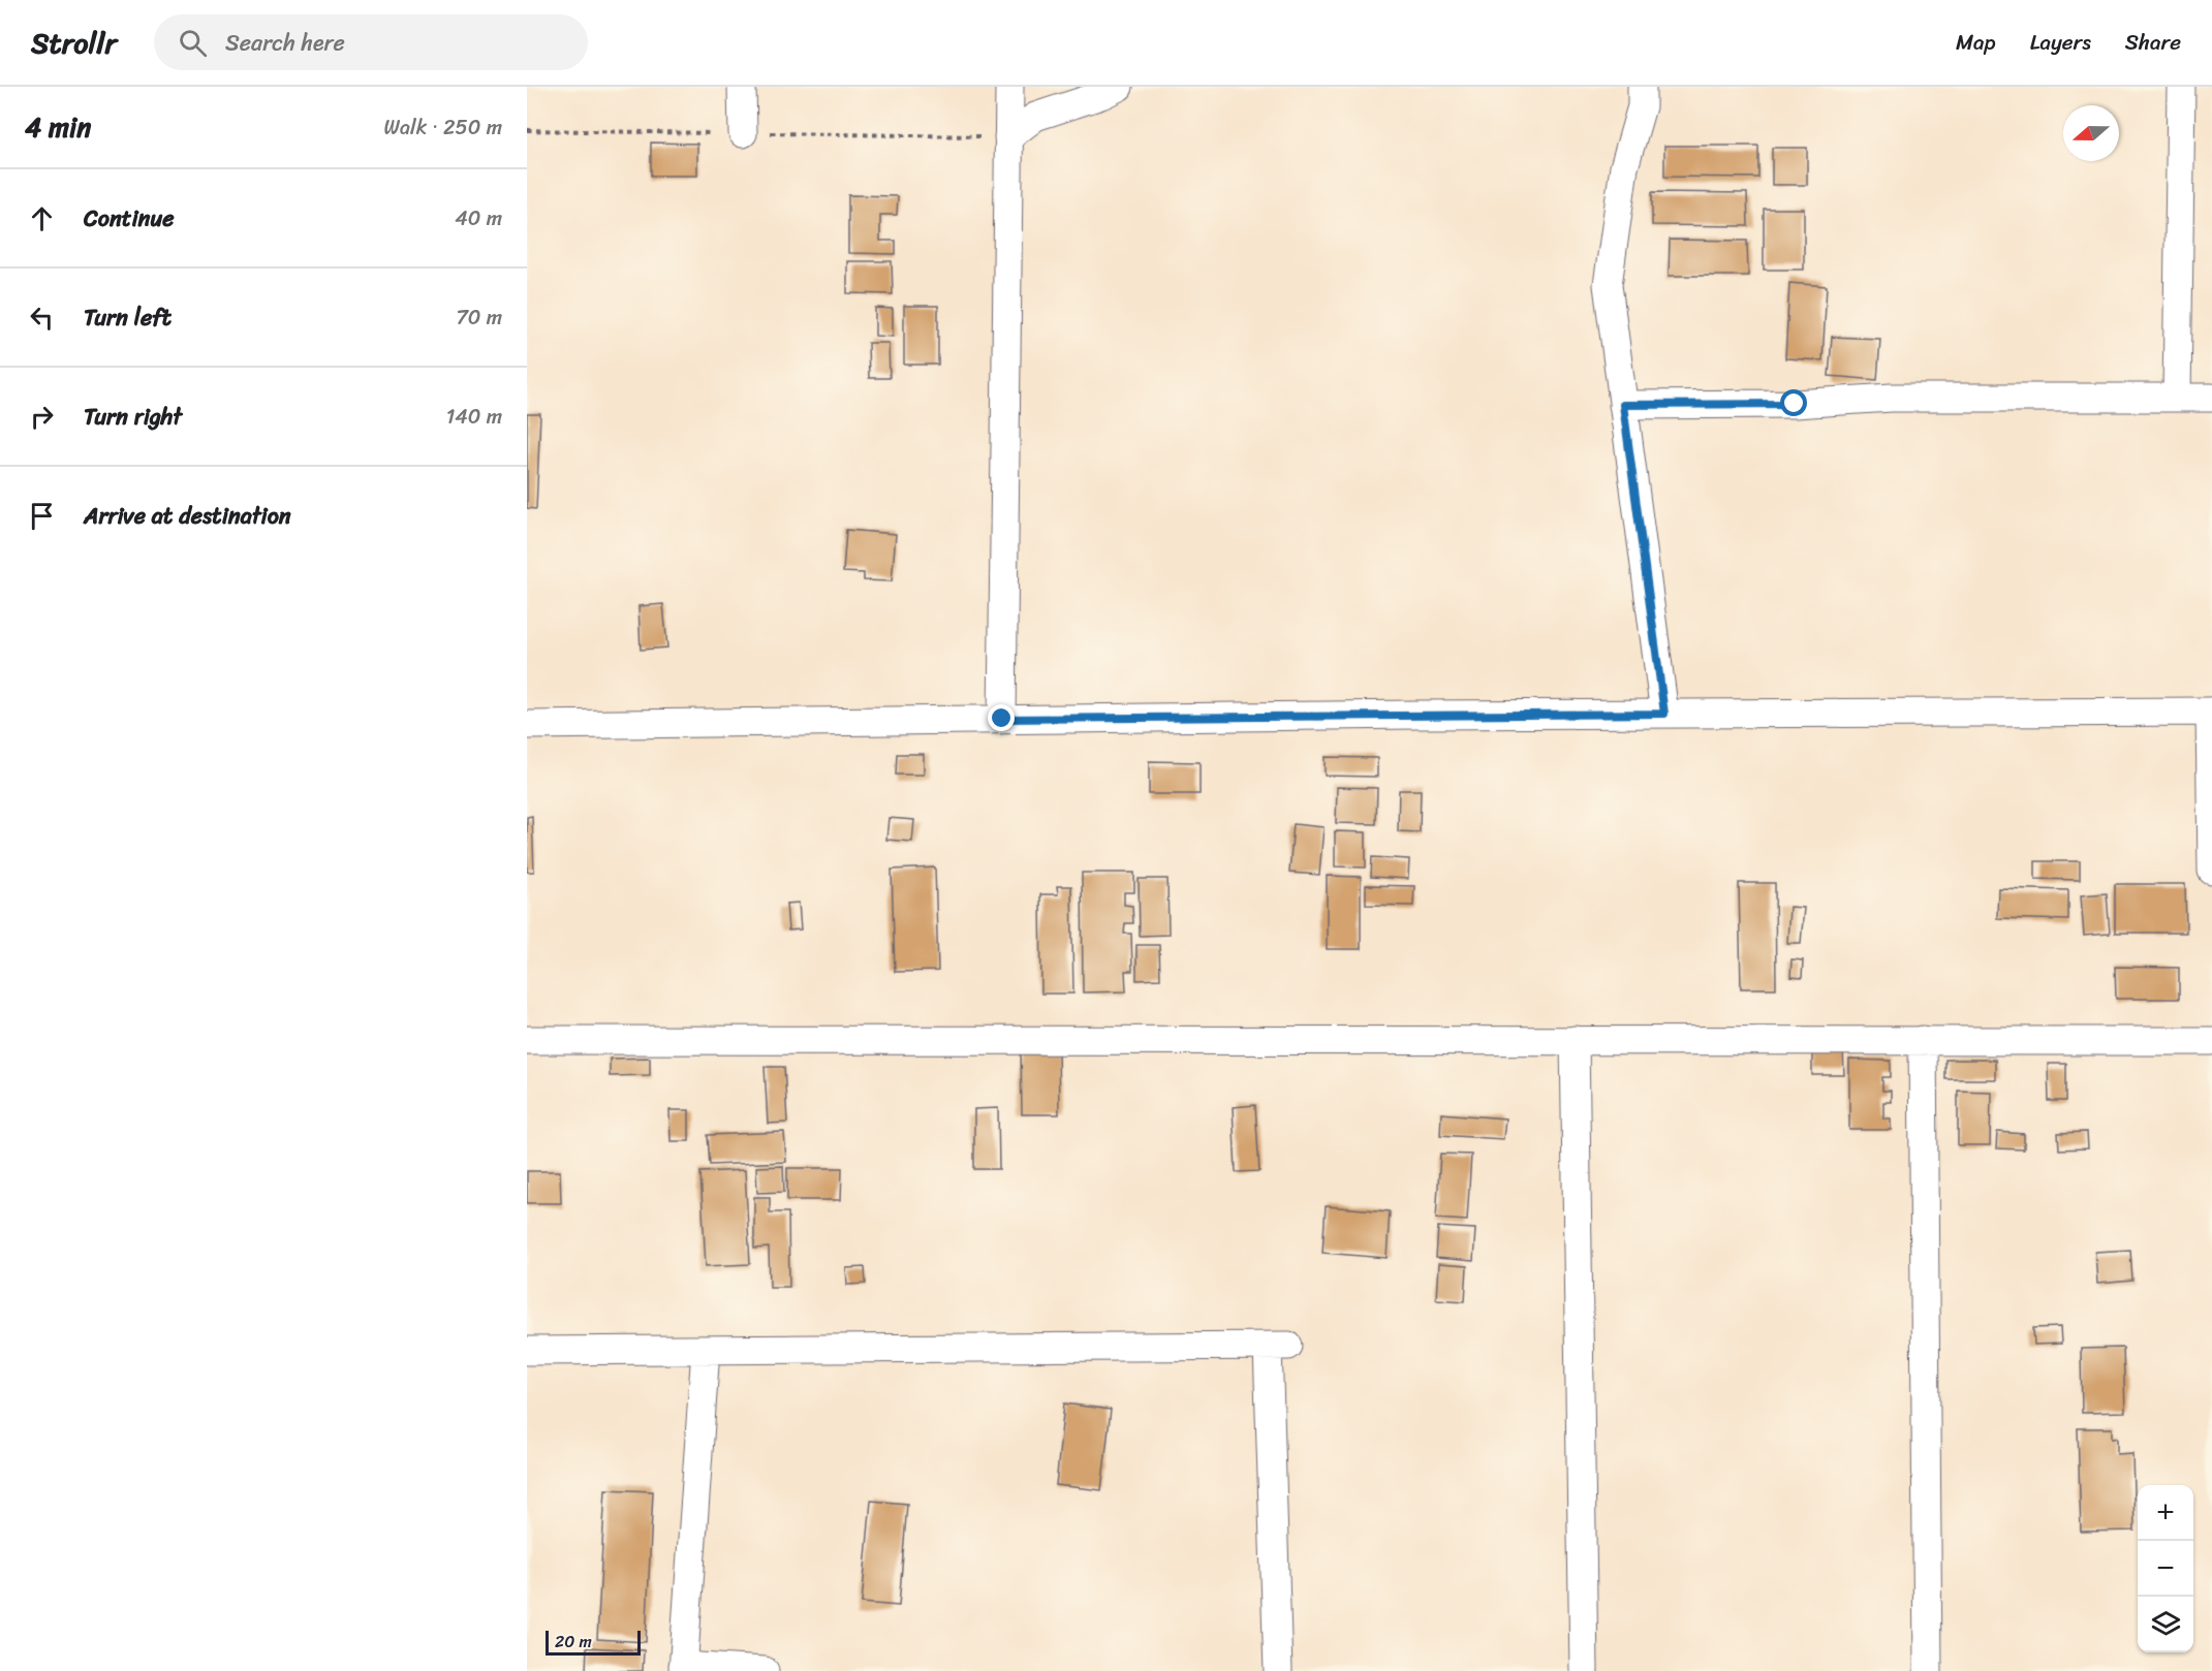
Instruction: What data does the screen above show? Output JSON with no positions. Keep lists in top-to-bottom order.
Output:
{
  "scale_bar": "20 m",
  "north": "left",
  "page": {
    "header": "Strollr",
    "search": "Search here",
    "nav": ["Map", "Layers", "Share"],
    "heading": ["4 min", "Walk · 250 m"],
    "list": [
      ["Continue", "40 m"],
      ["Turn left", "70 m"],
      ["Turn right", "140 m"],
      "Arrive at destination"
    ],
    "map_buttons": ["+", "−"],
    "scale": "20 m"
  }
}
